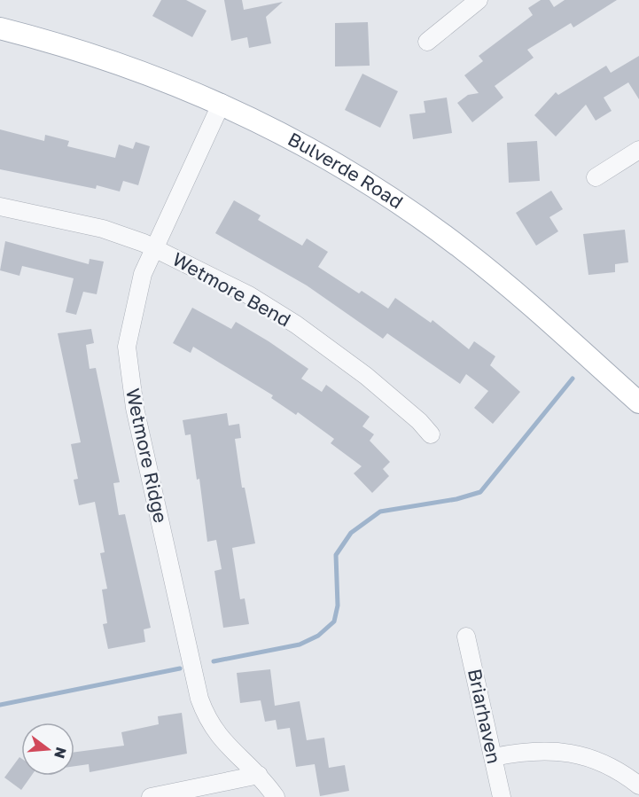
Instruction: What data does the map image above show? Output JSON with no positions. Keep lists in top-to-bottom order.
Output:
{
  "streets": {
    "main road": ["Bulverde Road"],
    "street": ["Wetmore Bend", "Wetmore Ridge", "Briarhaven"]
  },
  "crossings": [
    ["Bulverde Road", "Wetmore Ridge"],
    ["Wetmore Bend", "Wetmore Ridge"]
  ],
  "north": "right"
}
